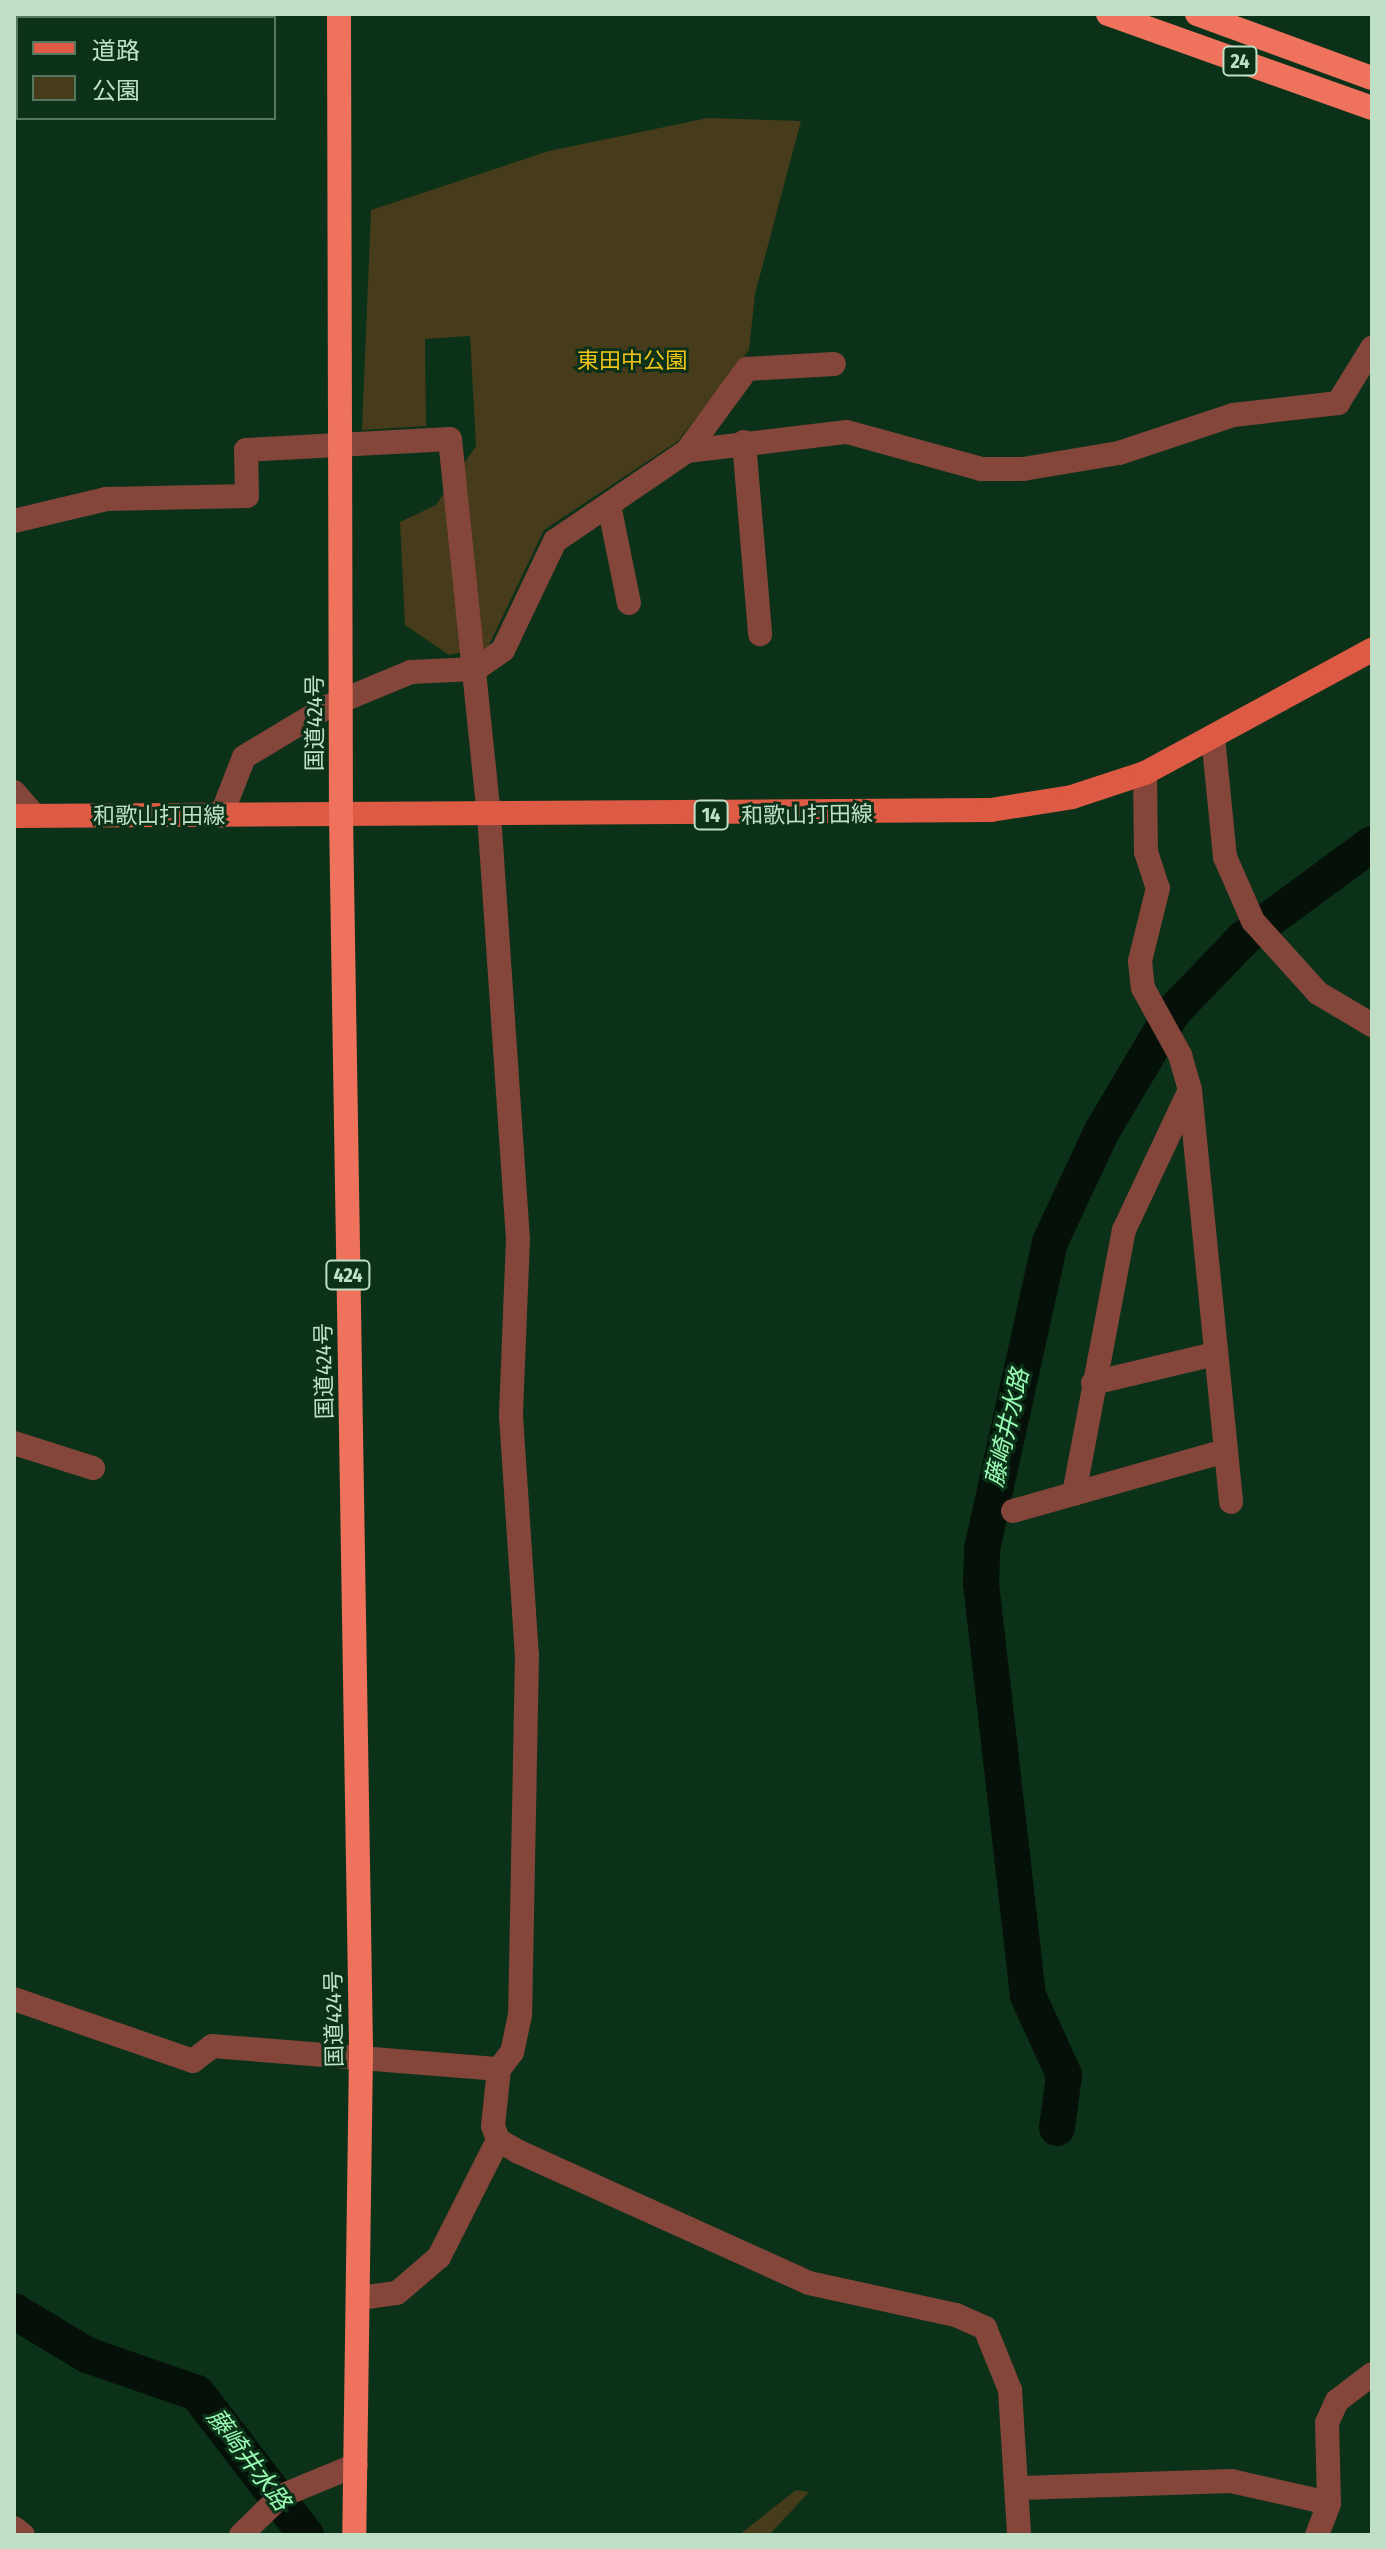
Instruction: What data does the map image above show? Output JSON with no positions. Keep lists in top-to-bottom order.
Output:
{
  "streets": {
    "highway": ["24", "国道424号", "424"],
    "main road": ["14", "和歌山打田線"]
  },
  "crossings": [
    ["国道424号", "和歌山打田線"]
  ],
  "water": ["藤崎井水路"],
  "parks": ["東田中公園"],
  "legend": ["道路", "公園"]
}
